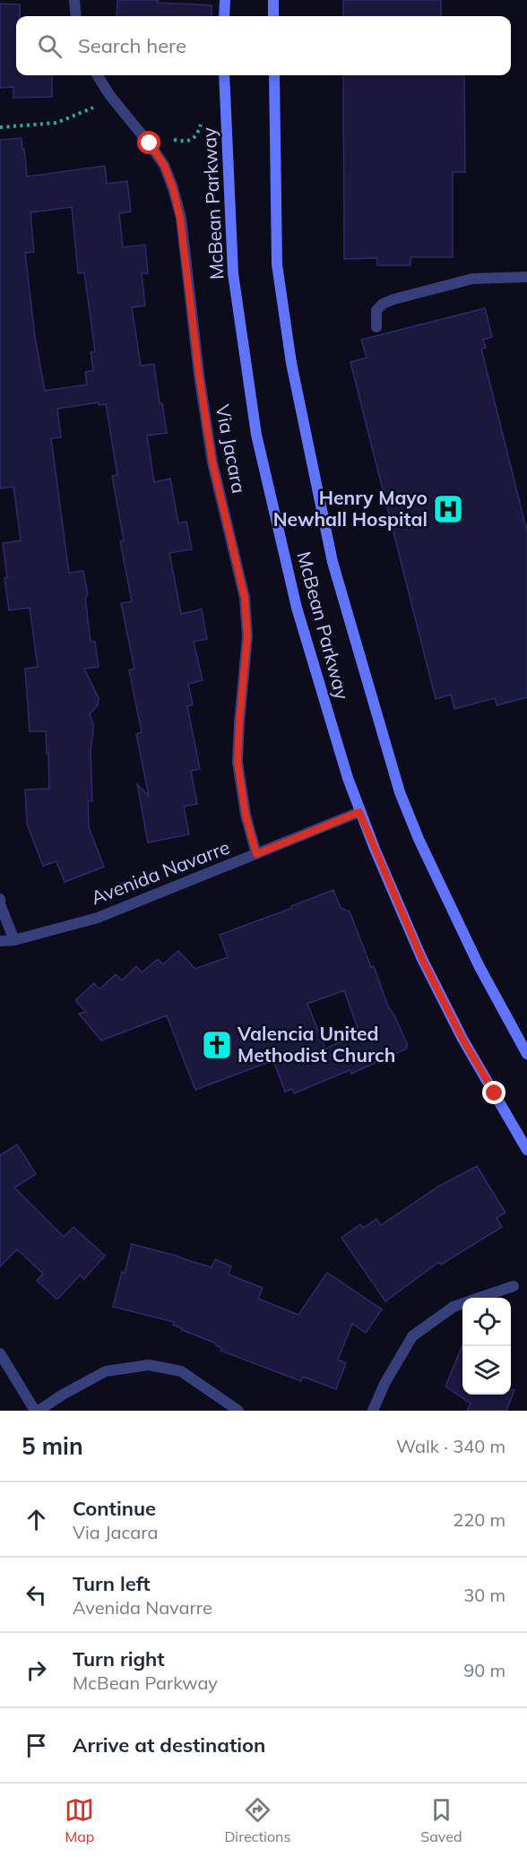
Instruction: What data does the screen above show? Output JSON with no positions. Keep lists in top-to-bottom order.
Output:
{
  "streets": {
    "main road": ["McBean Parkway"],
    "street": ["Via Jacara", "Avenida Navarre"]
  },
  "crossings": [
    ["McBean Parkway", "Avenida Navarre"],
    ["Via Jacara", "Avenida Navarre"]
  ],
  "places": {
    "hospital": ["Henry Mayo Newhall Hospital"],
    "church": ["Valencia United Methodist Church"]
  },
  "page": {
    "search": "Search here",
    "heading": ["5 min", "Walk · 340 m"],
    "list": [
      ["Continue", "Via Jacara", "220 m"],
      ["Turn left", "Avenida Navarre", "30 m"],
      ["Turn right", "McBean Parkway", "90 m"],
      "Arrive at destination"
    ],
    "nav": ["Map", "Directions", "Saved"]
  }
}
